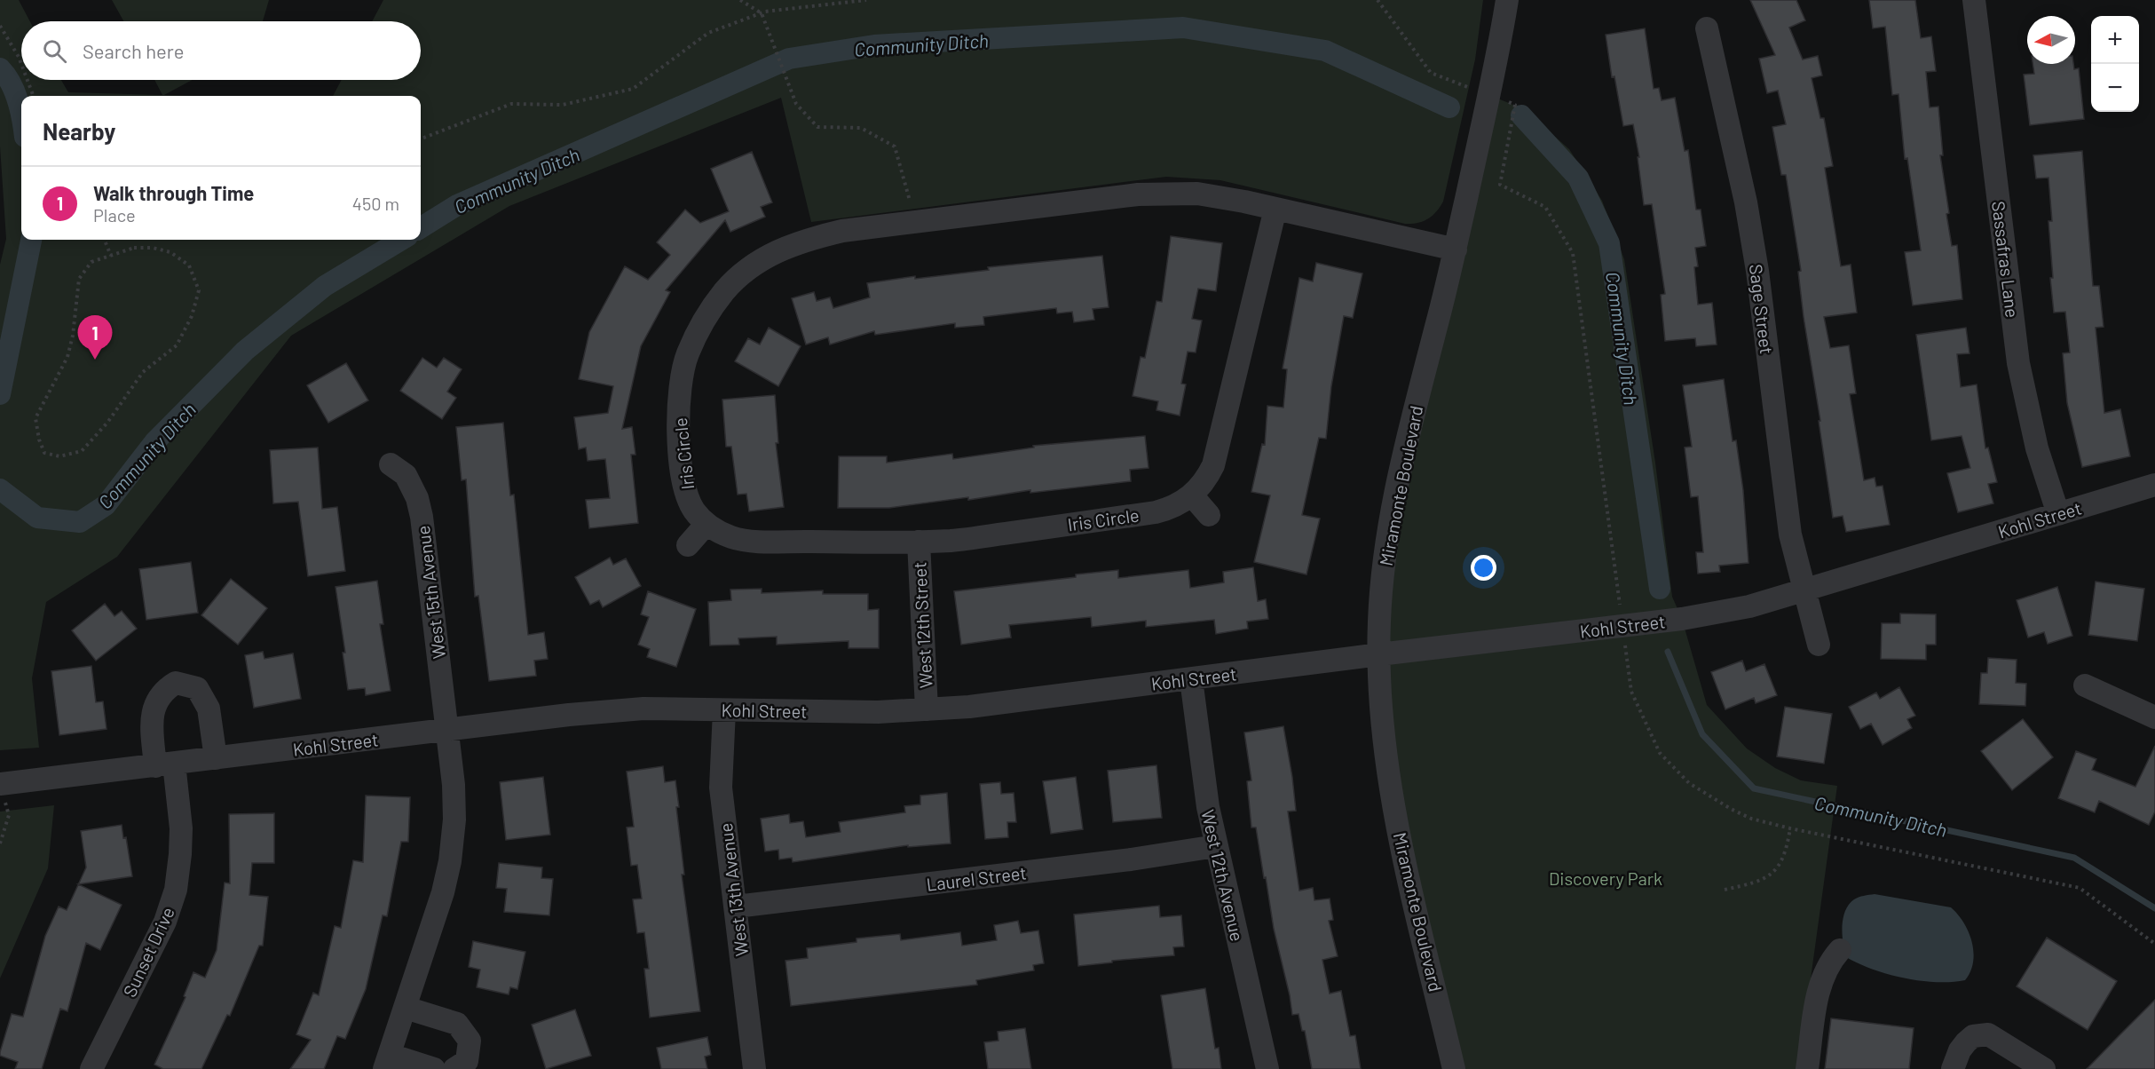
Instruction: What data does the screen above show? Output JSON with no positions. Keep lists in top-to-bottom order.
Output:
{
  "streets": {
    "street": [
      "Sassafras Lane",
      "Sage Street",
      "Iris Circle",
      "Miramonte Boulevard",
      "Kohl Street",
      "West 15th Avenue",
      "West 12th Street",
      "West 12th Avenue",
      "Laurel Street",
      "West 13th Avenue",
      "Sunset Drive"
    ]
  },
  "crossings": [
    ["Sassafras Lane", "Kohl Street"],
    ["Sage Street", "Kohl Street"],
    ["Iris Circle", "Miramonte Boulevard"],
    ["Iris Circle", "West 12th Street"],
    ["Miramonte Boulevard", "Kohl Street"],
    ["Kohl Street", "West 15th Avenue"],
    ["Kohl Street", "West 12th Street"],
    ["Kohl Street", "West 12th Avenue"],
    ["Kohl Street", "West 13th Avenue"],
    ["Kohl Street", "Sunset Drive"],
    ["West 12th Avenue", "Laurel Street"],
    ["Laurel Street", "West 13th Avenue"]
  ],
  "water": ["Community Ditch"],
  "parks": ["Discovery Park"],
  "north": "left",
  "page": {
    "map_buttons": ["+", "−"],
    "search": "Search here",
    "heading": "Nearby",
    "list": [
      {
        "mark": "1",
        "name": "Walk through Time",
        "note": "Place",
        "value": "450 m"
      }
    ],
    "pins": "1"
  }
}
